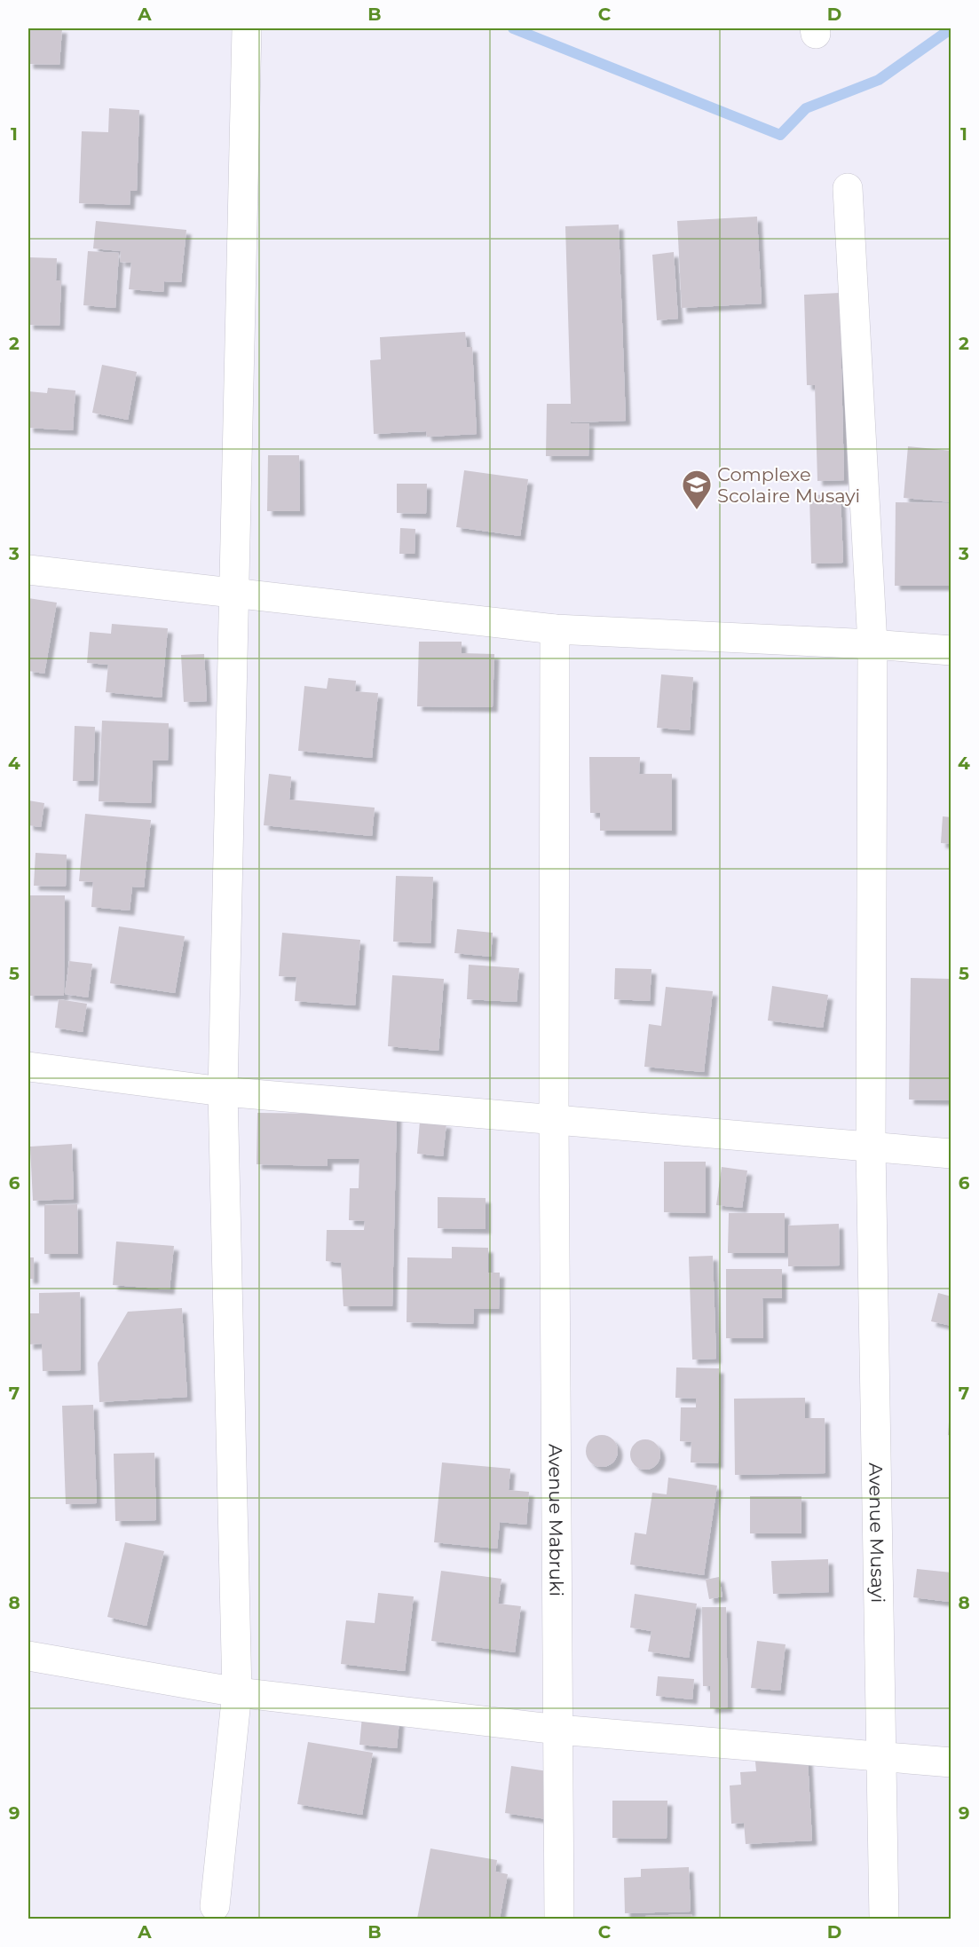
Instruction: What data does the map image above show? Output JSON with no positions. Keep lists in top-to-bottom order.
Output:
{
  "streets": {
    "street": ["Avenue Mabruki", "Avenue Musayi"]
  },
  "places": {
    "school or university": ["Complexe Scolaire Musayi"]
  },
  "grid": {
    "columns": [
      "A",
      "B",
      "C",
      "D"
    ],
    "rows": [
      "1",
      "2",
      "3",
      "4",
      "5",
      "6",
      "7",
      "8",
      "9"
    ]
  }
}
